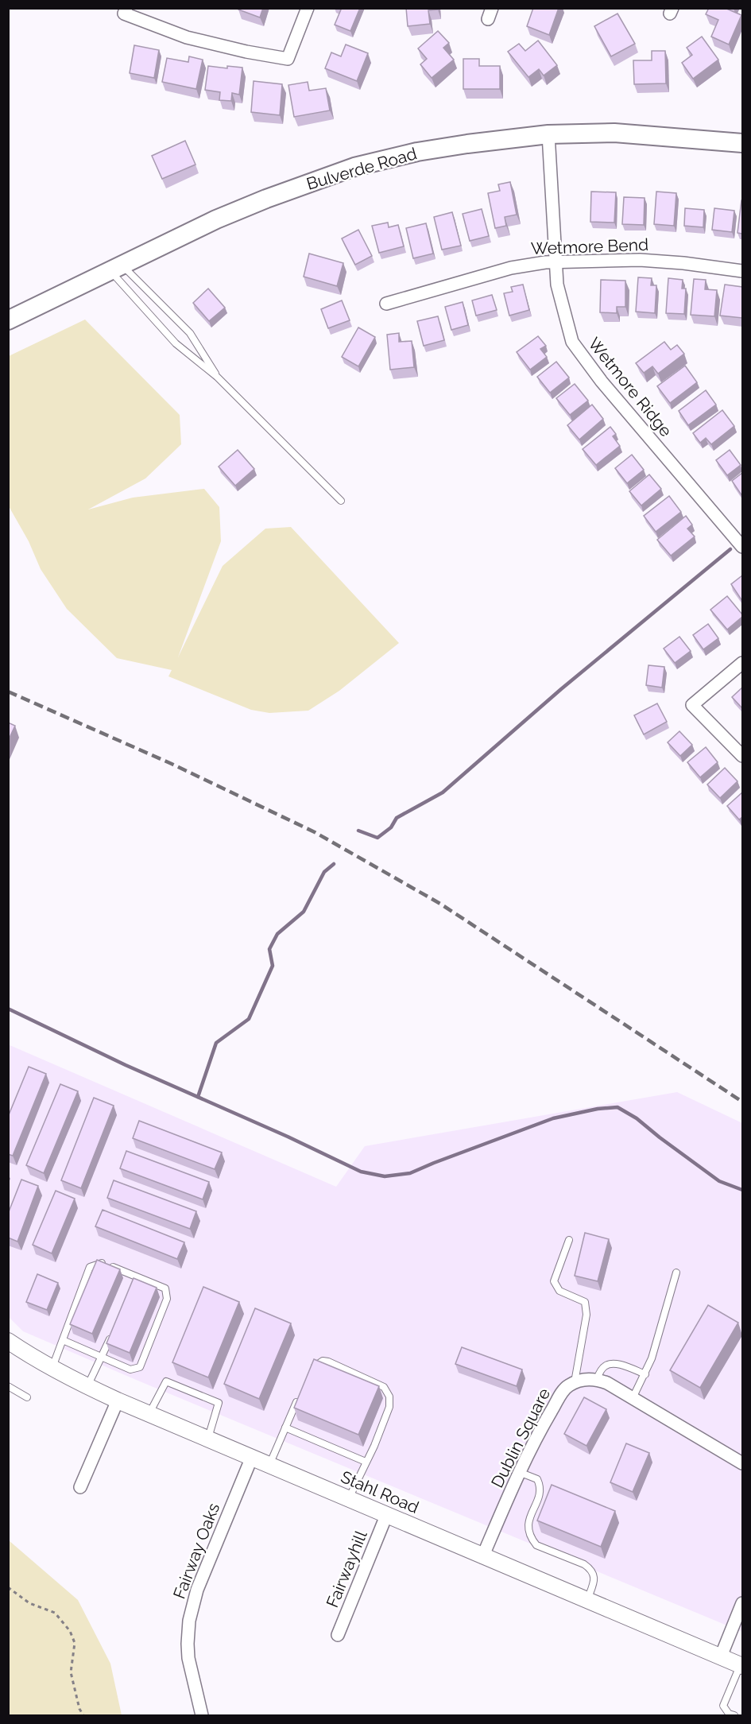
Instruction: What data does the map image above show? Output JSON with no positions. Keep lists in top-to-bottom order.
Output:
{
  "streets": {
    "main road": ["Bulverde Road"],
    "street": [
      "Wetmore Bend",
      "Wetmore Ridge",
      "Dublin Square",
      "Stahl Road",
      "Fairway Oaks",
      "Fairwayhill"
    ]
  },
  "crossings": [
    ["Bulverde Road", "Wetmore Ridge"],
    ["Wetmore Bend", "Wetmore Ridge"],
    ["Dublin Square", "Stahl Road"],
    ["Stahl Road", "Fairway Oaks"],
    ["Stahl Road", "Fairwayhill"]
  ]
}
